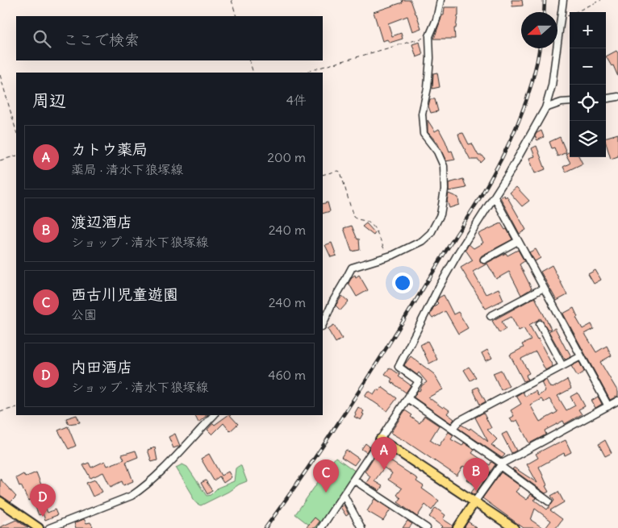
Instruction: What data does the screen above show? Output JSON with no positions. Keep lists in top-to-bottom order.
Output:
{
  "north": "left",
  "page": {
    "map_buttons": ["+", "−"],
    "search": "ここで検索",
    "heading": ["周辺", "4件"],
    "list": [
      {
        "mark": "A",
        "name": "カトウ薬局",
        "note": "薬局 · 清水下狼塚線",
        "value": "200 m"
      },
      {
        "mark": "B",
        "name": "渡辺酒店",
        "note": "ショップ · 清水下狼塚線",
        "value": "240 m"
      },
      {
        "mark": "C",
        "name": "西古川児童遊園",
        "note": "公園",
        "value": "240 m"
      },
      {
        "mark": "D",
        "name": "内田酒店",
        "note": "ショップ · 清水下狼塚線",
        "value": "460 m"
      }
    ],
    "pins": [
      "A",
      "B",
      "C",
      "D"
    ]
  }
}
